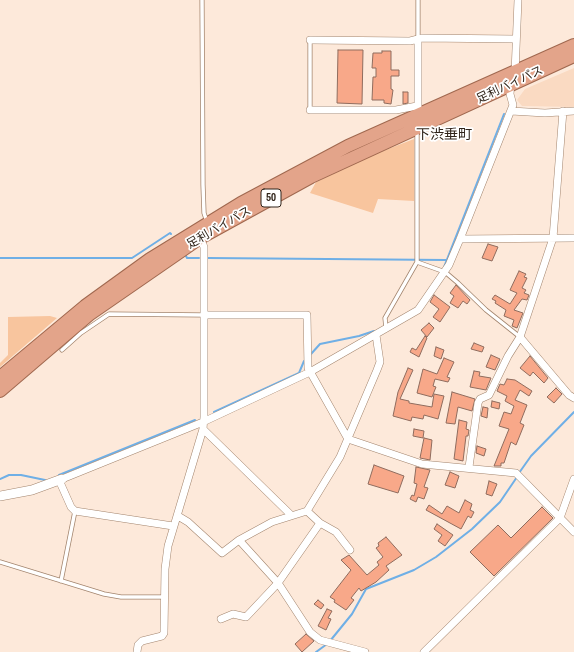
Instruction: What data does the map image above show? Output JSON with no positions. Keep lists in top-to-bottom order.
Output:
{
  "streets": {
    "highway": ["足利バイパス", "50"]
  },
  "districts": ["下渋垂町"]
}
